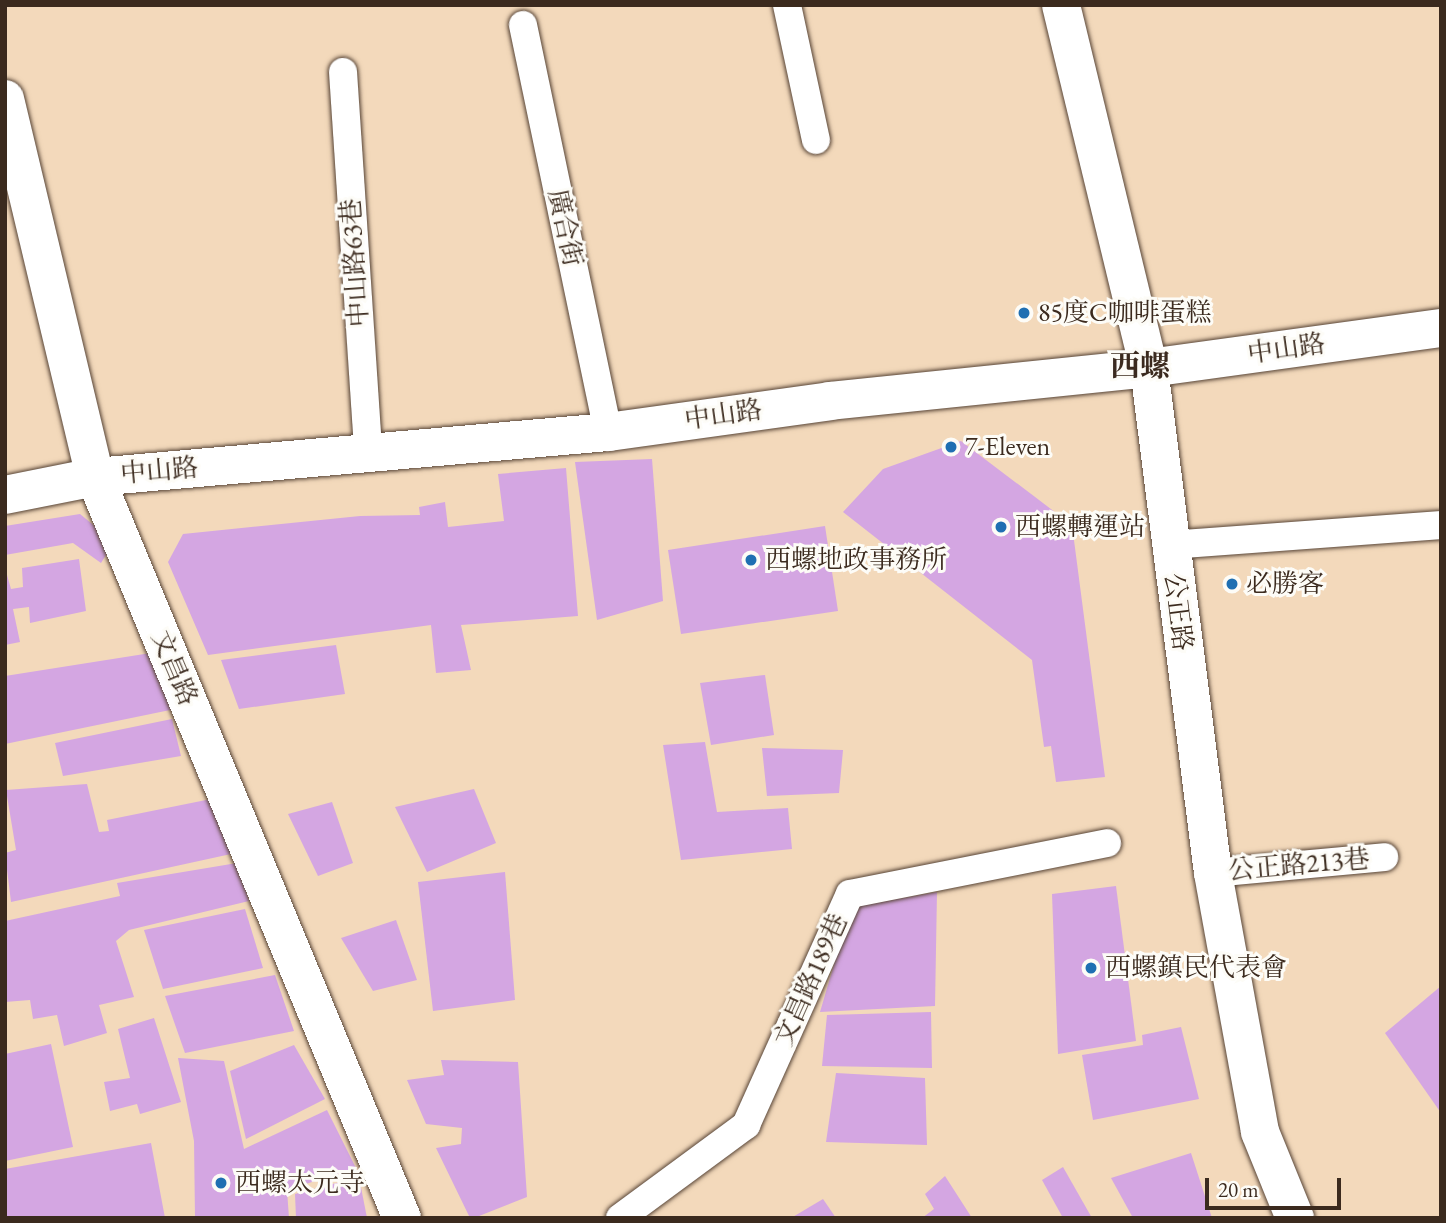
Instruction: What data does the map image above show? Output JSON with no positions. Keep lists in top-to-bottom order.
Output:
{
  "streets": {
    "street": ["中山路", "公正路", "文昌路"],
    "lane": [
      "廣合街",
      "中山路63巷",
      "公正路213巷",
      "文昌路189巷"
    ]
  },
  "crossings": [
    ["廣合街", "中山路"],
    ["中山路63巷", "中山路"],
    ["中山路", "公正路"],
    ["中山路", "文昌路"],
    ["公正路", "公正路213巷"]
  ],
  "districts": ["西螺"],
  "places": [
    "85度C咖啡蛋糕",
    "7-Eleven",
    "西螺轉運站",
    "西螺地政事務所",
    "必勝客",
    "西螺鎮民代表會",
    "西螺太元寺"
  ],
  "scale_bar": "20 m"
}
